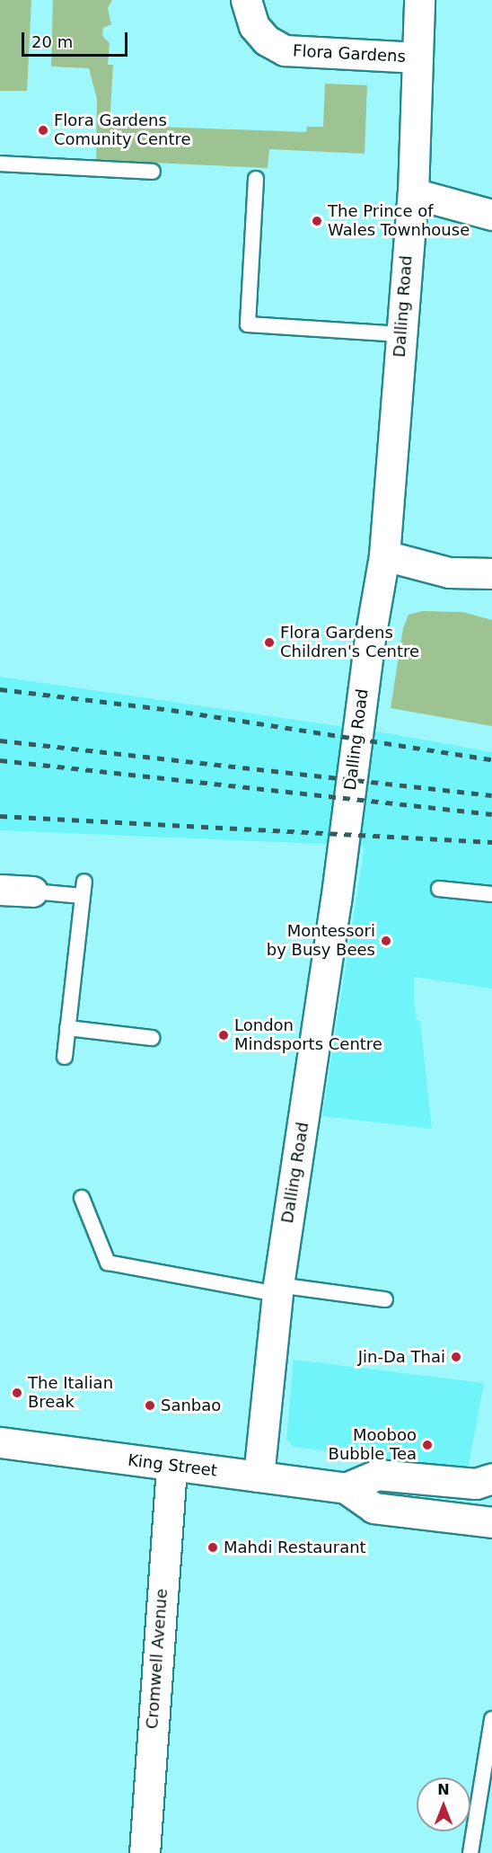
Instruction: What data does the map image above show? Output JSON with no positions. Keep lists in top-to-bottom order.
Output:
{
  "streets": {
    "main road": [
      "Flora Gardens",
      "Dalling Road",
      "King Street",
      "Cromwell Avenue"
    ]
  },
  "crossings": [
    ["Flora Gardens", "Dalling Road"],
    ["Dalling Road", "King Street"],
    ["King Street", "Cromwell Avenue"]
  ],
  "places": [
    "Flora Gardens Comunity Centre",
    "The Prince of Wales Townhouse",
    "Flora Gardens Children's Centre",
    "Montessori by Busy Bees",
    "London Mindsports Centre",
    "Jin-Da Thai",
    "The Italian Break",
    "Sanbao",
    "Mooboo Bubble Tea",
    "Mahdi Restaurant"
  ],
  "scale_bar": "20 m",
  "north": "top"
}
